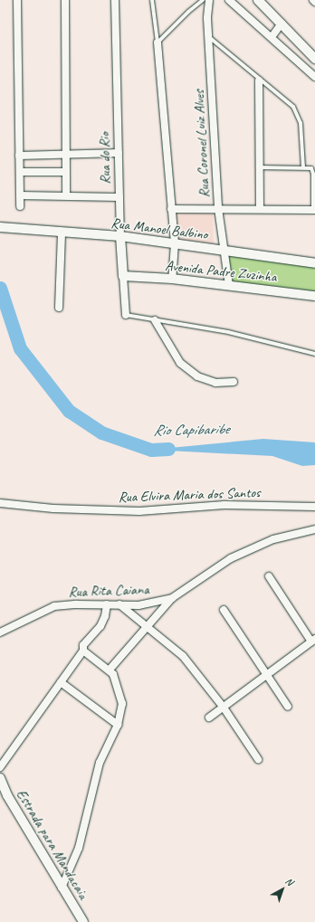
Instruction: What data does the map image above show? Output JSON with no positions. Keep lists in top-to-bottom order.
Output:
{
  "streets": {
    "street": [
      "Rua Coronel Luiz Alves",
      "Rua do Rio",
      "Rua Manoel Balbino",
      "Avenida Padre Zuzinha",
      "Rua Elvira Maria dos Santos",
      "Rua Rita Caiana",
      "Estrada para Mandacaia"
    ]
  },
  "crossings": [
    ["Rua Coronel Luiz Alves", "Rua Manoel Balbino"],
    ["Rua Coronel Luiz Alves", "Avenida Padre Zuzinha"],
    ["Rua do Rio", "Rua Manoel Balbino"],
    ["Rua do Rio", "Avenida Padre Zuzinha"]
  ],
  "water": ["Rio Capibaribe"],
  "north": "top right"
}
